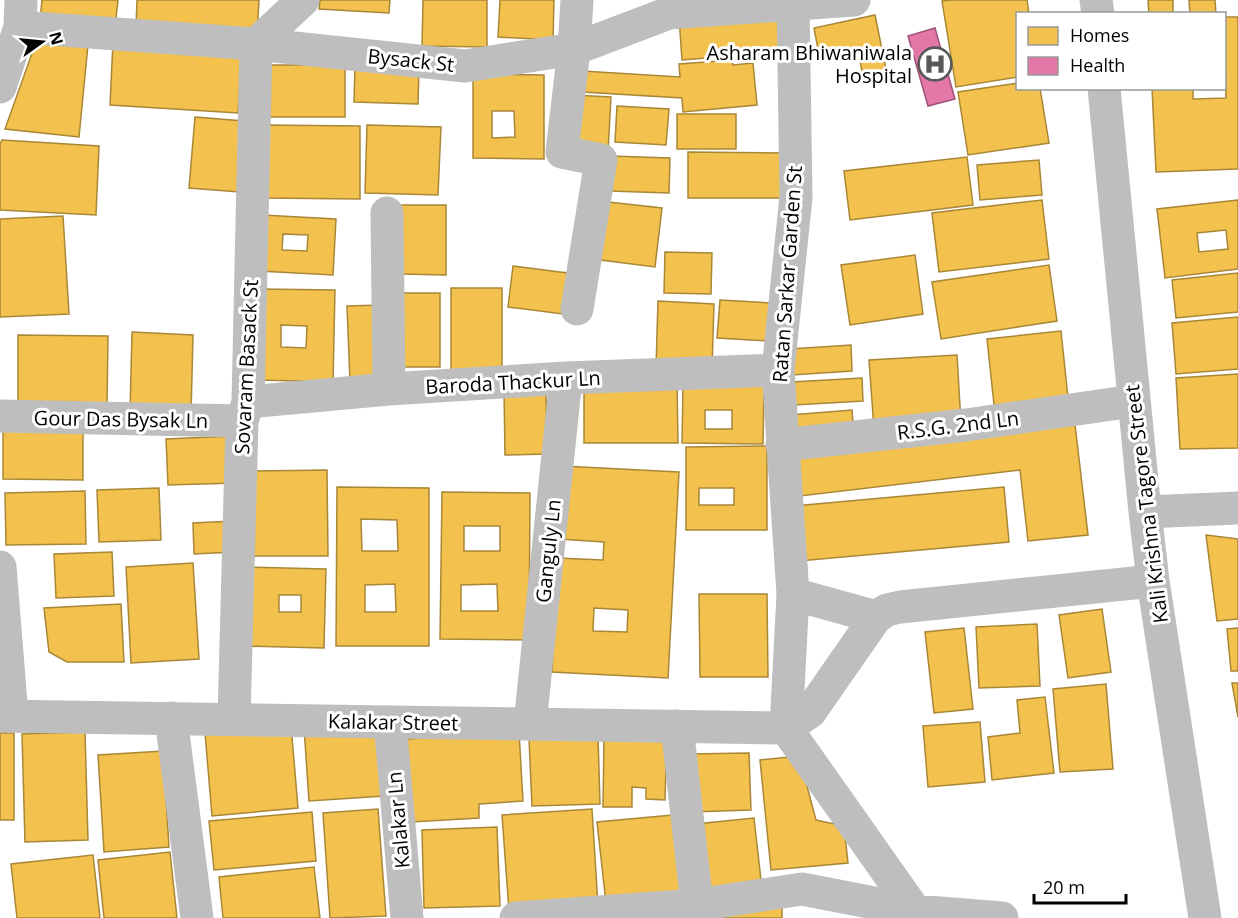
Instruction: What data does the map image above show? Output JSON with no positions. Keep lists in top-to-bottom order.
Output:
{
  "streets": {
    "main road": [
      "Bysack St",
      "Ratan Sarkar Garden St",
      "Sovaram Basack St",
      "Baroda Thackur Ln",
      "Gour Das Bysak Ln",
      "R.S.G. 2nd Ln",
      "Kali Krishna Tagore Street",
      "Ganguly Ln",
      "Kalakar Street",
      "Kalakar Ln"
    ]
  },
  "crossings": [
    ["Bysack St", "Ratan Sarkar Garden St"],
    ["Bysack St", "Sovaram Basack St"],
    ["Ratan Sarkar Garden St", "Baroda Thackur Ln"],
    ["Ratan Sarkar Garden St", "R.S.G. 2nd Ln"],
    ["Ratan Sarkar Garden St", "Kalakar Street"],
    ["Sovaram Basack St", "Baroda Thackur Ln"],
    ["Sovaram Basack St", "Gour Das Bysak Ln"],
    ["Sovaram Basack St", "Kalakar Street"],
    ["Baroda Thackur Ln", "Gour Das Bysak Ln"],
    ["Baroda Thackur Ln", "Ganguly Ln"],
    ["R.S.G. 2nd Ln", "Kali Krishna Tagore Street"],
    ["Ganguly Ln", "Kalakar Street"],
    ["Kalakar Street", "Kalakar Ln"]
  ],
  "places": {
    "hospital": ["Asharam Bhiwaniwala Hospital"]
  },
  "legend": ["Homes", "Health"],
  "scale_bar": "20 m",
  "north": "right"
}
